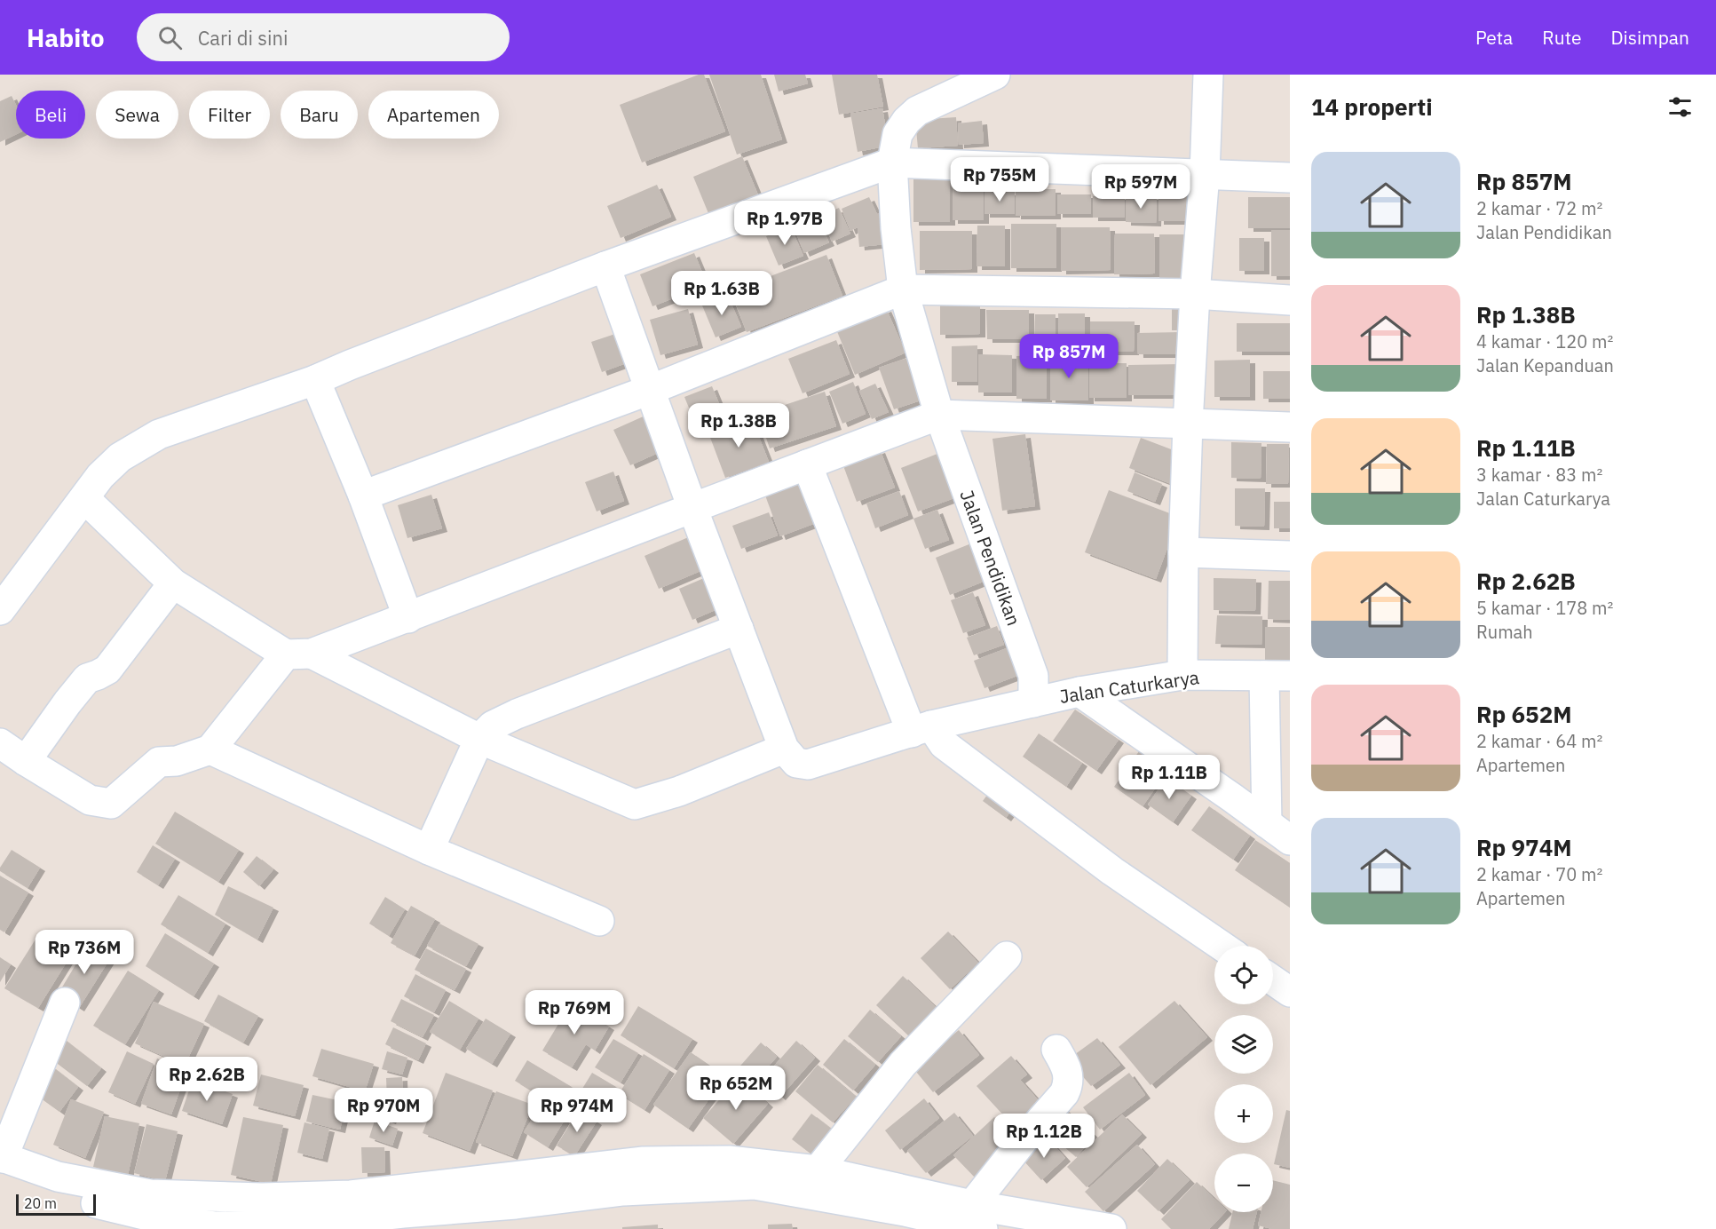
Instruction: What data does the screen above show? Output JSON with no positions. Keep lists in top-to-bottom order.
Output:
{
  "streets": {
    "street": ["Jalan Pendidikan", "Jalan Caturkarya"]
  },
  "crossings": [
    ["Jalan Pendidikan", "Jalan Caturkarya"]
  ],
  "scale_bar": "20 m",
  "page": {
    "header": "Habito",
    "search": "Cari di sini",
    "nav": ["Peta", "Rute", "Disimpan"],
    "heading": "14 properti",
    "chip": [
      "Beli",
      "Sewa",
      "Filter",
      "Baru",
      "Apartemen"
    ],
    "list": [
      {
        "name": "Rp 857M",
        "note": "2 kamar · 72 m² · Jalan Pendidikan"
      },
      {
        "name": "Rp 1.38B",
        "note": "4 kamar · 120 m² · Jalan Kepanduan"
      },
      {
        "name": "Rp 1.11B",
        "note": "3 kamar · 83 m² · Jalan Caturkarya"
      },
      {
        "name": "Rp 2.62B",
        "note": "5 kamar · 178 m² · Rumah"
      },
      {
        "name": "Rp 652M",
        "note": "2 kamar · 64 m² · Apartemen"
      },
      {
        "name": "Rp 974M",
        "note": "2 kamar · 70 m² · Apartemen"
      }
    ],
    "price": [
      "Rp 755M",
      "Rp 597M",
      "Rp 1.97B",
      "Rp 1.63B",
      "Rp 857M",
      "Rp 1.38B",
      "Rp 1.11B",
      "Rp 736M",
      "Rp 769M",
      "Rp 2.62B",
      "Rp 652M",
      "Rp 970M",
      "Rp 974M",
      "Rp 1.12B"
    ],
    "map_buttons": ["+", "−"],
    "scale": "20 m"
  }
}
